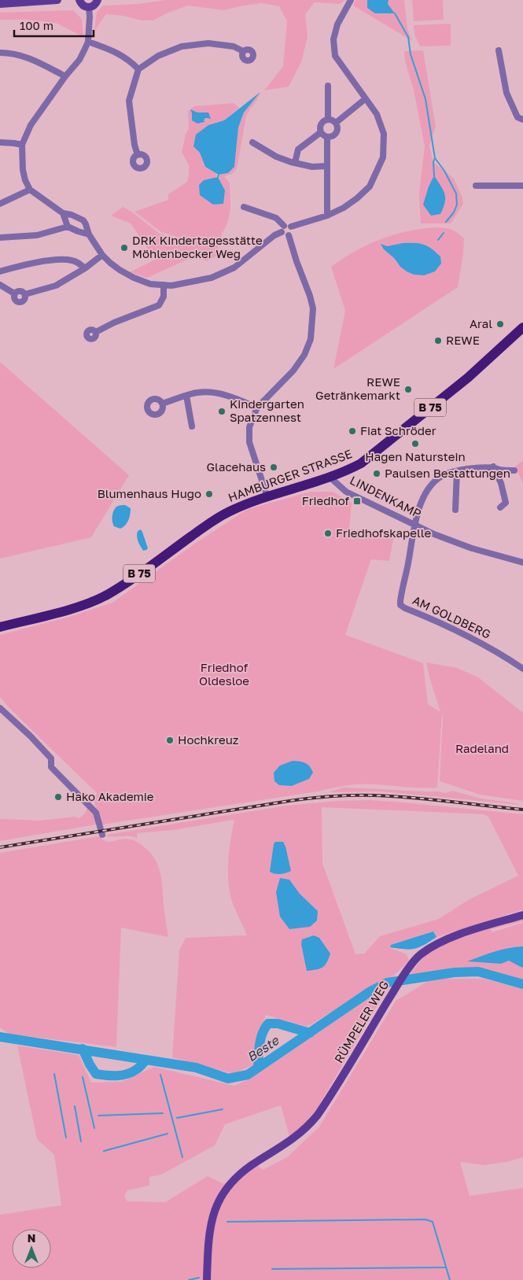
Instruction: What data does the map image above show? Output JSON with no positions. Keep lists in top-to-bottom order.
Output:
{
  "streets": {
    "main road": ["B 75", "HAMBURGER STRASSE"],
    "street": ["LINDENKAMP", "AM GOLDBERG", "RÜMPELER WEG"]
  },
  "crossings": [
    ["HAMBURGER STRASSE", "LINDENKAMP"],
    ["LINDENKAMP", "AM GOLDBERG"]
  ],
  "water": ["Beste"],
  "parks": ["Friedhof Oldesloe", "Radeland"],
  "places": {
    "other": [
      "DRK Kindertagesstätte Möhlenbecker Weg",
      "Aral",
      "REWE",
      "REWE Getränkemarkt",
      "Kindergarten Spatzennest",
      "Fiat Schröder",
      "Hagen Naturstein",
      "Glacehaus",
      "Paulsen Bestattungen",
      "Blumenhaus Hugo",
      "Friedhofskapelle",
      "Hochkreuz",
      "Hako Akademie"
    ],
    "transit": ["Friedhof"]
  },
  "scale_bar": "100 m",
  "north": "top"
}
